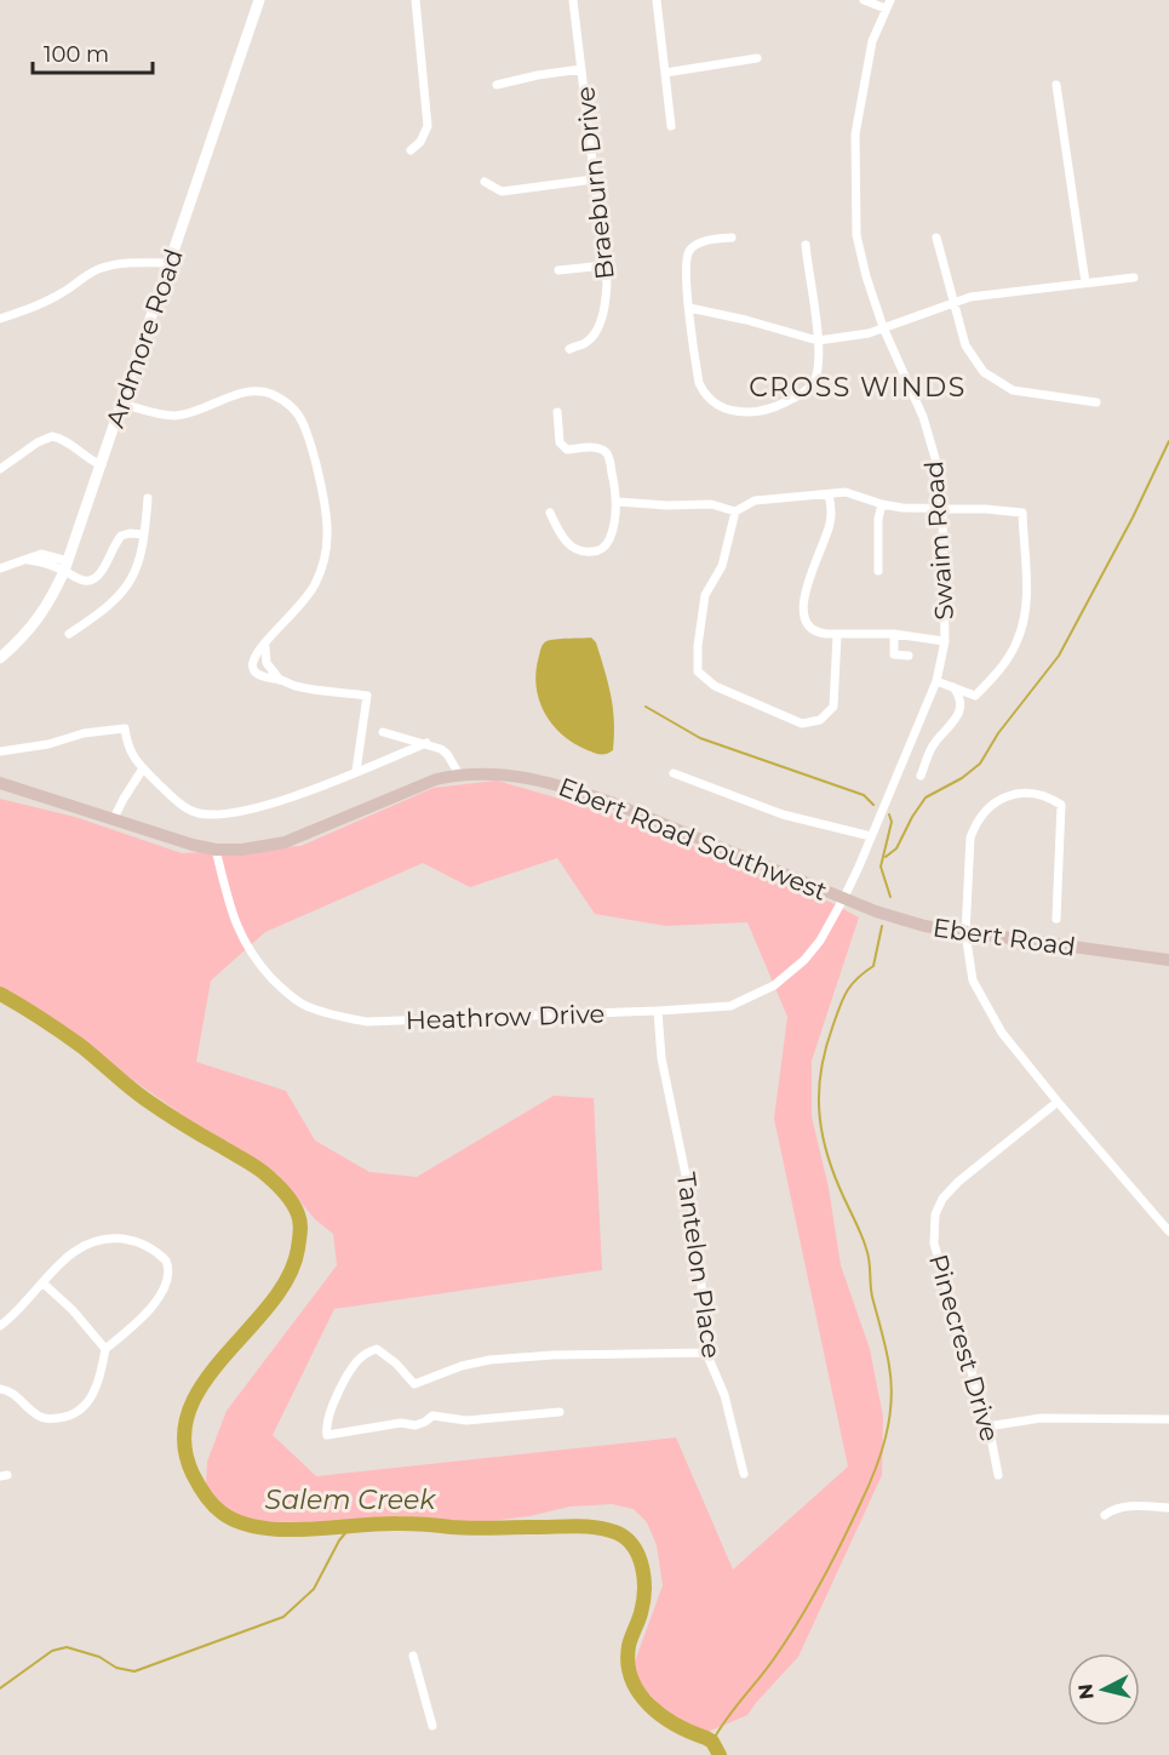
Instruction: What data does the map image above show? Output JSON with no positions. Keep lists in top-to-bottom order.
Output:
{
  "streets": {
    "main road": ["Ebert Road Southwest", "Ebert Road"],
    "street": [
      "Braeburn Drive",
      "Ardmore Road",
      "Swaim Road",
      "Heathrow Drive",
      "Tantelon Place",
      "Pinecrest Drive"
    ]
  },
  "crossings": [
    ["Swaim Road", "Ebert Road Southwest"],
    ["Swaim Road", "Ebert Road"],
    ["Swaim Road", "Heathrow Drive"],
    ["Ebert Road Southwest", "Ebert Road"],
    ["Ebert Road Southwest", "Heathrow Drive"],
    ["Ebert Road", "Heathrow Drive"],
    ["Heathrow Drive", "Tantelon Place"]
  ],
  "districts": ["CROSS WINDS"],
  "water": ["Salem Creek"],
  "scale_bar": "100 m",
  "north": "left"
}
